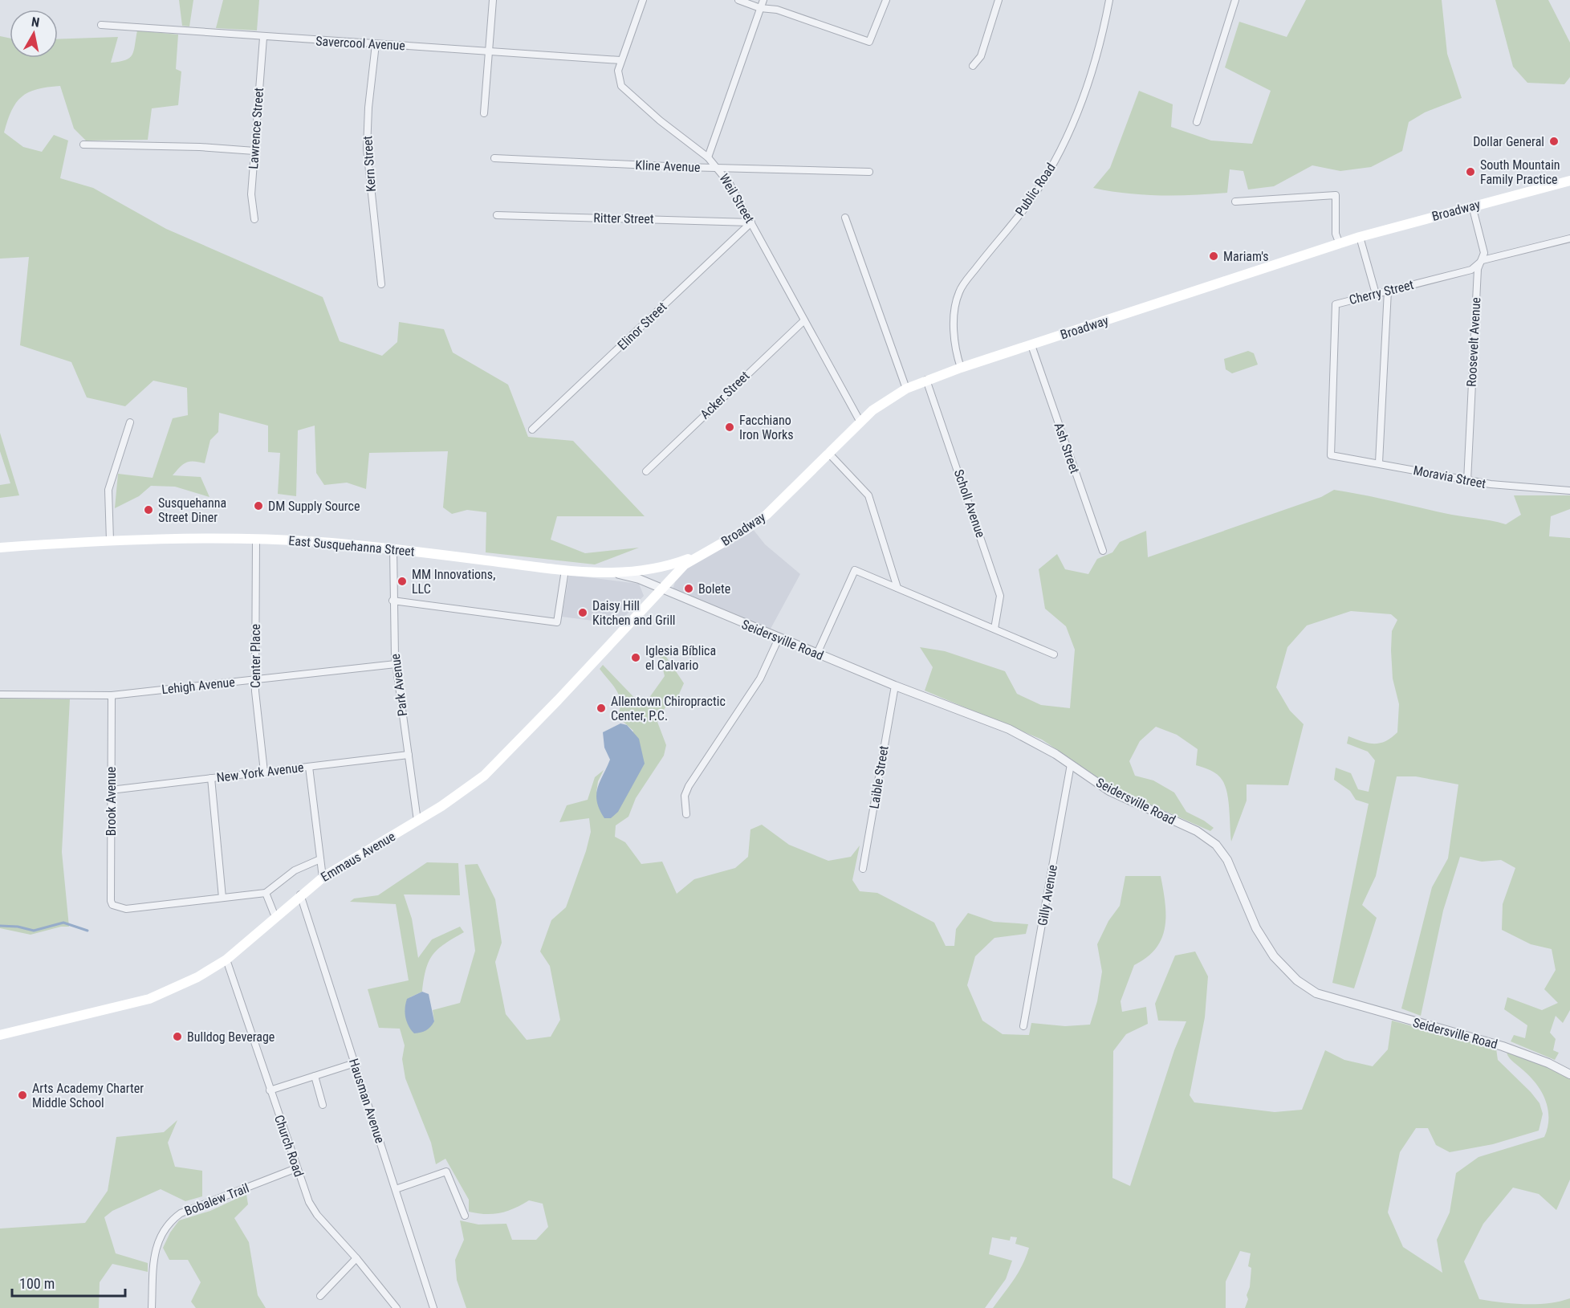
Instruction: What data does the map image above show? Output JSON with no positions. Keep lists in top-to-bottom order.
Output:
{
  "streets": {
    "main road": ["Broadway", "East Susquehanna Street", "Emmaus Avenue"],
    "street": [
      "Savercool Avenue",
      "Lawrence Street",
      "Kern Street",
      "Kline Avenue",
      "Public Road",
      "Weil Street",
      "Ritter Street",
      "Cherry Street",
      "Elinor Street",
      "Roosevelt Avenue",
      "Acker Street",
      "Ash Street",
      "Moravia Street",
      "Scholl Avenue",
      "Seidersville Road",
      "Center Place",
      "Park Avenue",
      "Lehigh Avenue",
      "New York Avenue",
      "Laible Street",
      "Brook Avenue",
      "Gilly Avenue",
      "Hausman Avenue",
      "Church Road",
      "Bobalew Trail"
    ]
  },
  "crossings": [
    ["Savercool Avenue", "Lawrence Street"],
    ["Savercool Avenue", "Kern Street"],
    ["Savercool Avenue", "Weil Street"],
    ["Kline Avenue", "Weil Street"],
    ["Public Road", "Broadway"],
    ["Weil Street", "Broadway"],
    ["Weil Street", "Ritter Street"],
    ["Weil Street", "Elinor Street"],
    ["Weil Street", "Acker Street"],
    ["Broadway", "Roosevelt Avenue"],
    ["Broadway", "Ash Street"],
    ["Broadway", "Scholl Avenue"],
    ["Broadway", "East Susquehanna Street"],
    ["Broadway", "Seidersville Road"],
    ["Broadway", "Emmaus Avenue"],
    ["Ritter Street", "Elinor Street"],
    ["Cherry Street", "Roosevelt Avenue"],
    ["Cherry Street", "Moravia Street"],
    ["Roosevelt Avenue", "Moravia Street"],
    ["East Susquehanna Street", "Seidersville Road"],
    ["East Susquehanna Street", "Center Place"],
    ["East Susquehanna Street", "Park Avenue"],
    ["Seidersville Road", "Laible Street"],
    ["Seidersville Road", "Emmaus Avenue"],
    ["Seidersville Road", "Gilly Avenue"],
    ["Center Place", "Lehigh Avenue"],
    ["Center Place", "New York Avenue"],
    ["Park Avenue", "Lehigh Avenue"],
    ["Park Avenue", "New York Avenue"],
    ["Park Avenue", "Emmaus Avenue"],
    ["Lehigh Avenue", "Brook Avenue"],
    ["New York Avenue", "Brook Avenue"],
    ["Emmaus Avenue", "Hausman Avenue"],
    ["Emmaus Avenue", "Church Road"],
    ["Church Road", "Bobalew Trail"]
  ],
  "places": [
    "Dollar General",
    "South Mountain Family Practice",
    "Mariam's",
    "Facchiano Iron Works",
    "DM Supply Source",
    "Susquehanna Street Diner",
    "MM Innovations, LLC",
    "Bolete",
    "Daisy Hill Kitchen and Grill",
    "Iglesia Bíblica el Calvario",
    "Allentown Chiropractic Center, P.C.",
    "Bulldog Beverage",
    "Arts Academy Charter Middle School"
  ],
  "scale_bar": "100 m",
  "north": "top"
}
